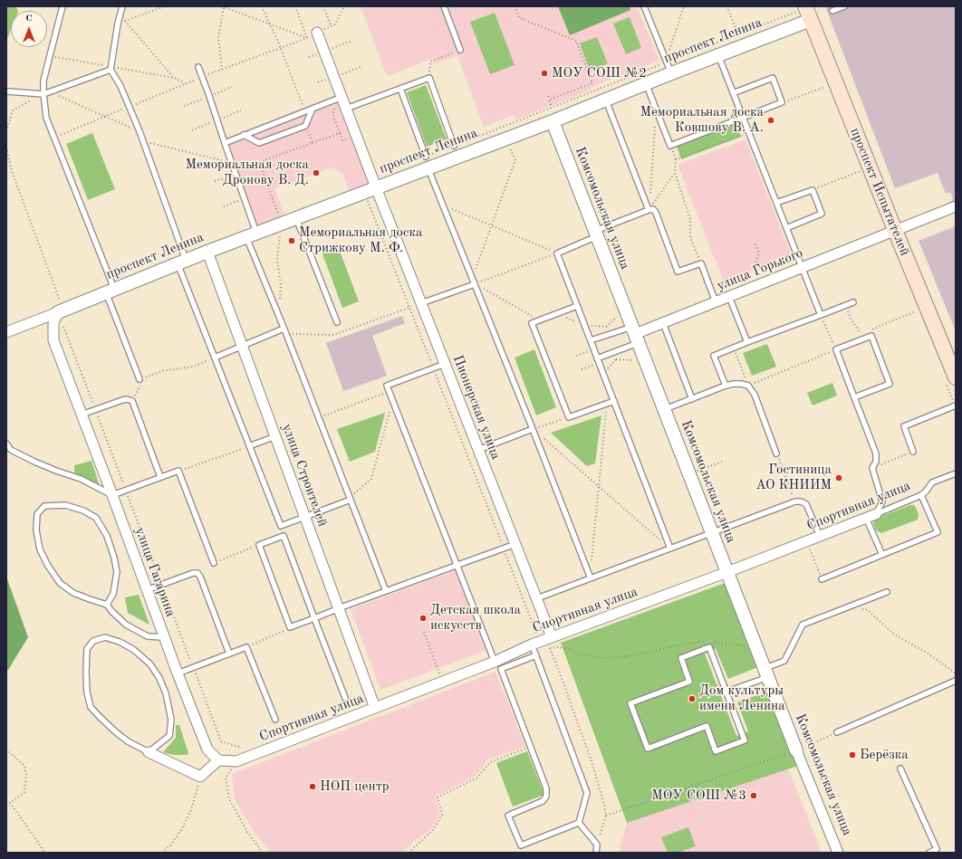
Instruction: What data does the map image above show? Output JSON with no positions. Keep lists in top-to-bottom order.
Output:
{
  "streets": {
    "main road": ["проспект Испытателей"],
    "street": [
      "проспект Ленина",
      "Комсомольская улица",
      "улица Горького",
      "Пионерская улица",
      "улица Строителей",
      "Спортивная улица",
      "улица Гагарина"
    ]
  },
  "crossings": [
    ["проспект Ленина", "проспект Испытателей"],
    ["проспект Ленина", "Комсомольская улица"],
    ["проспект Ленина", "Пионерская улица"],
    ["проспект Ленина", "улица Строителей"],
    ["проспект Ленина", "улица Гагарина"],
    ["проспект Испытателей", "улица Горького"],
    ["Комсомольская улица", "улица Горького"],
    ["Комсомольская улица", "Спортивная улица"],
    ["Пионерская улица", "Спортивная улица"],
    ["улица Строителей", "Спортивная улица"],
    ["Спортивная улица", "улица Гагарина"]
  ],
  "places": [
    "МОУ СОШ №2",
    "Мемориальная доска Ковшову В. А.",
    "Мемориальная доска Дронову В. Д.",
    "Мемориальная доска Стрижкову М. Ф.",
    "Гостиница АО КНИИМ",
    "Детская школа искусств",
    "Дом культуры имени Ленина",
    "Берёзка",
    "НОП центр",
    "МОУ СОШ №3"
  ],
  "north": "top"
}
